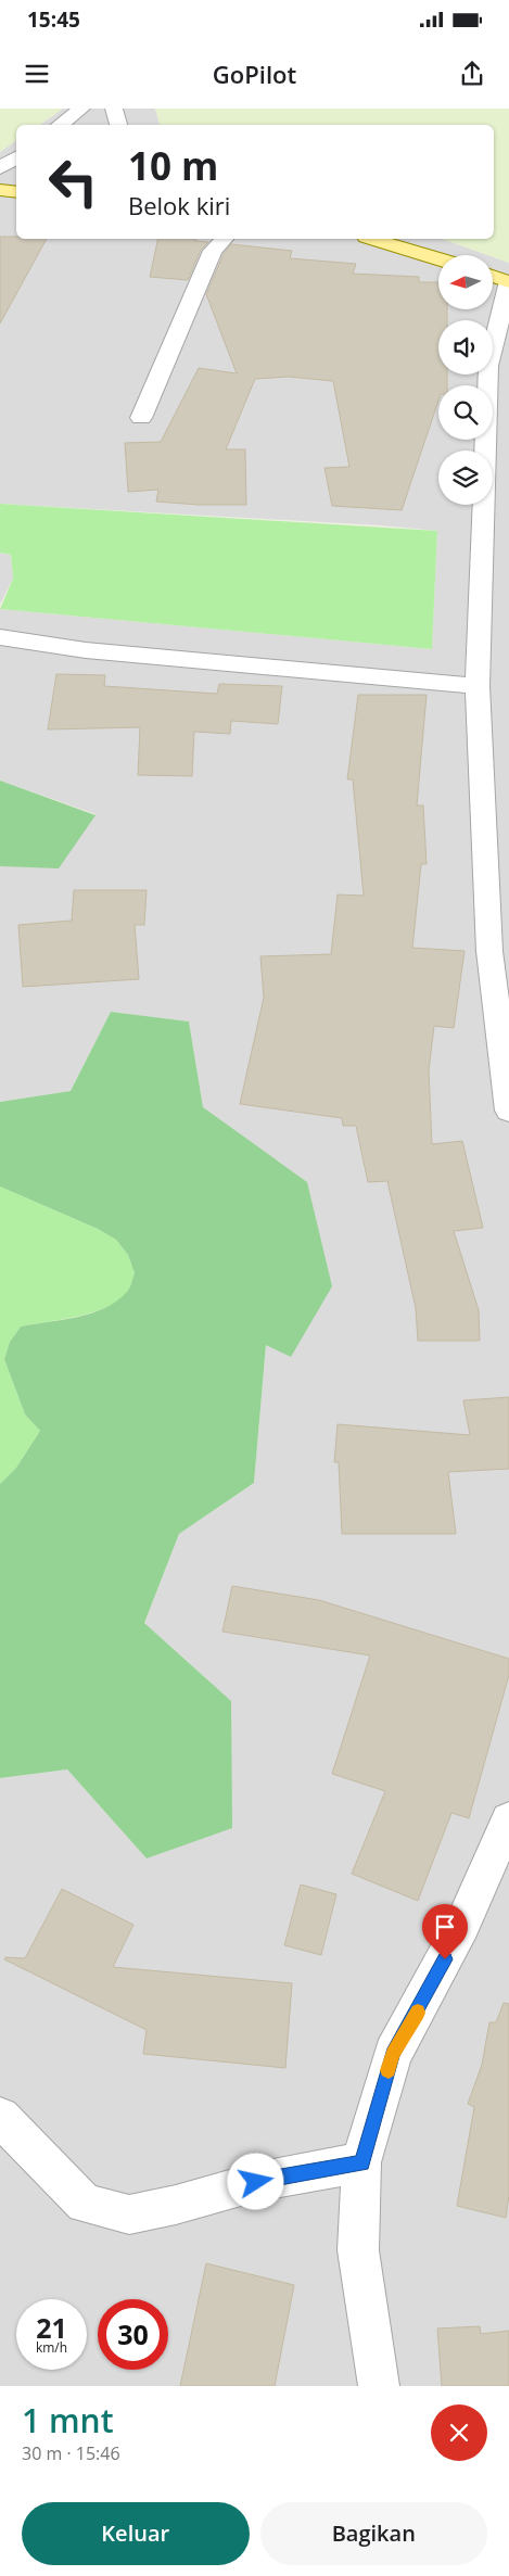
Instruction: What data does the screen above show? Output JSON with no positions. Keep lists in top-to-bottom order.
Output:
{
  "north": "left",
  "page": {
    "status": "15:45",
    "header": "GoPilot",
    "turn": ["10 m", "Belok kiri"],
    "speed": "21 km/h",
    "limit": "30",
    "heading": ["1 mnt", "30 m · 15:46"],
    "buttons": ["Keluar", "Bagikan"]
  }
}
